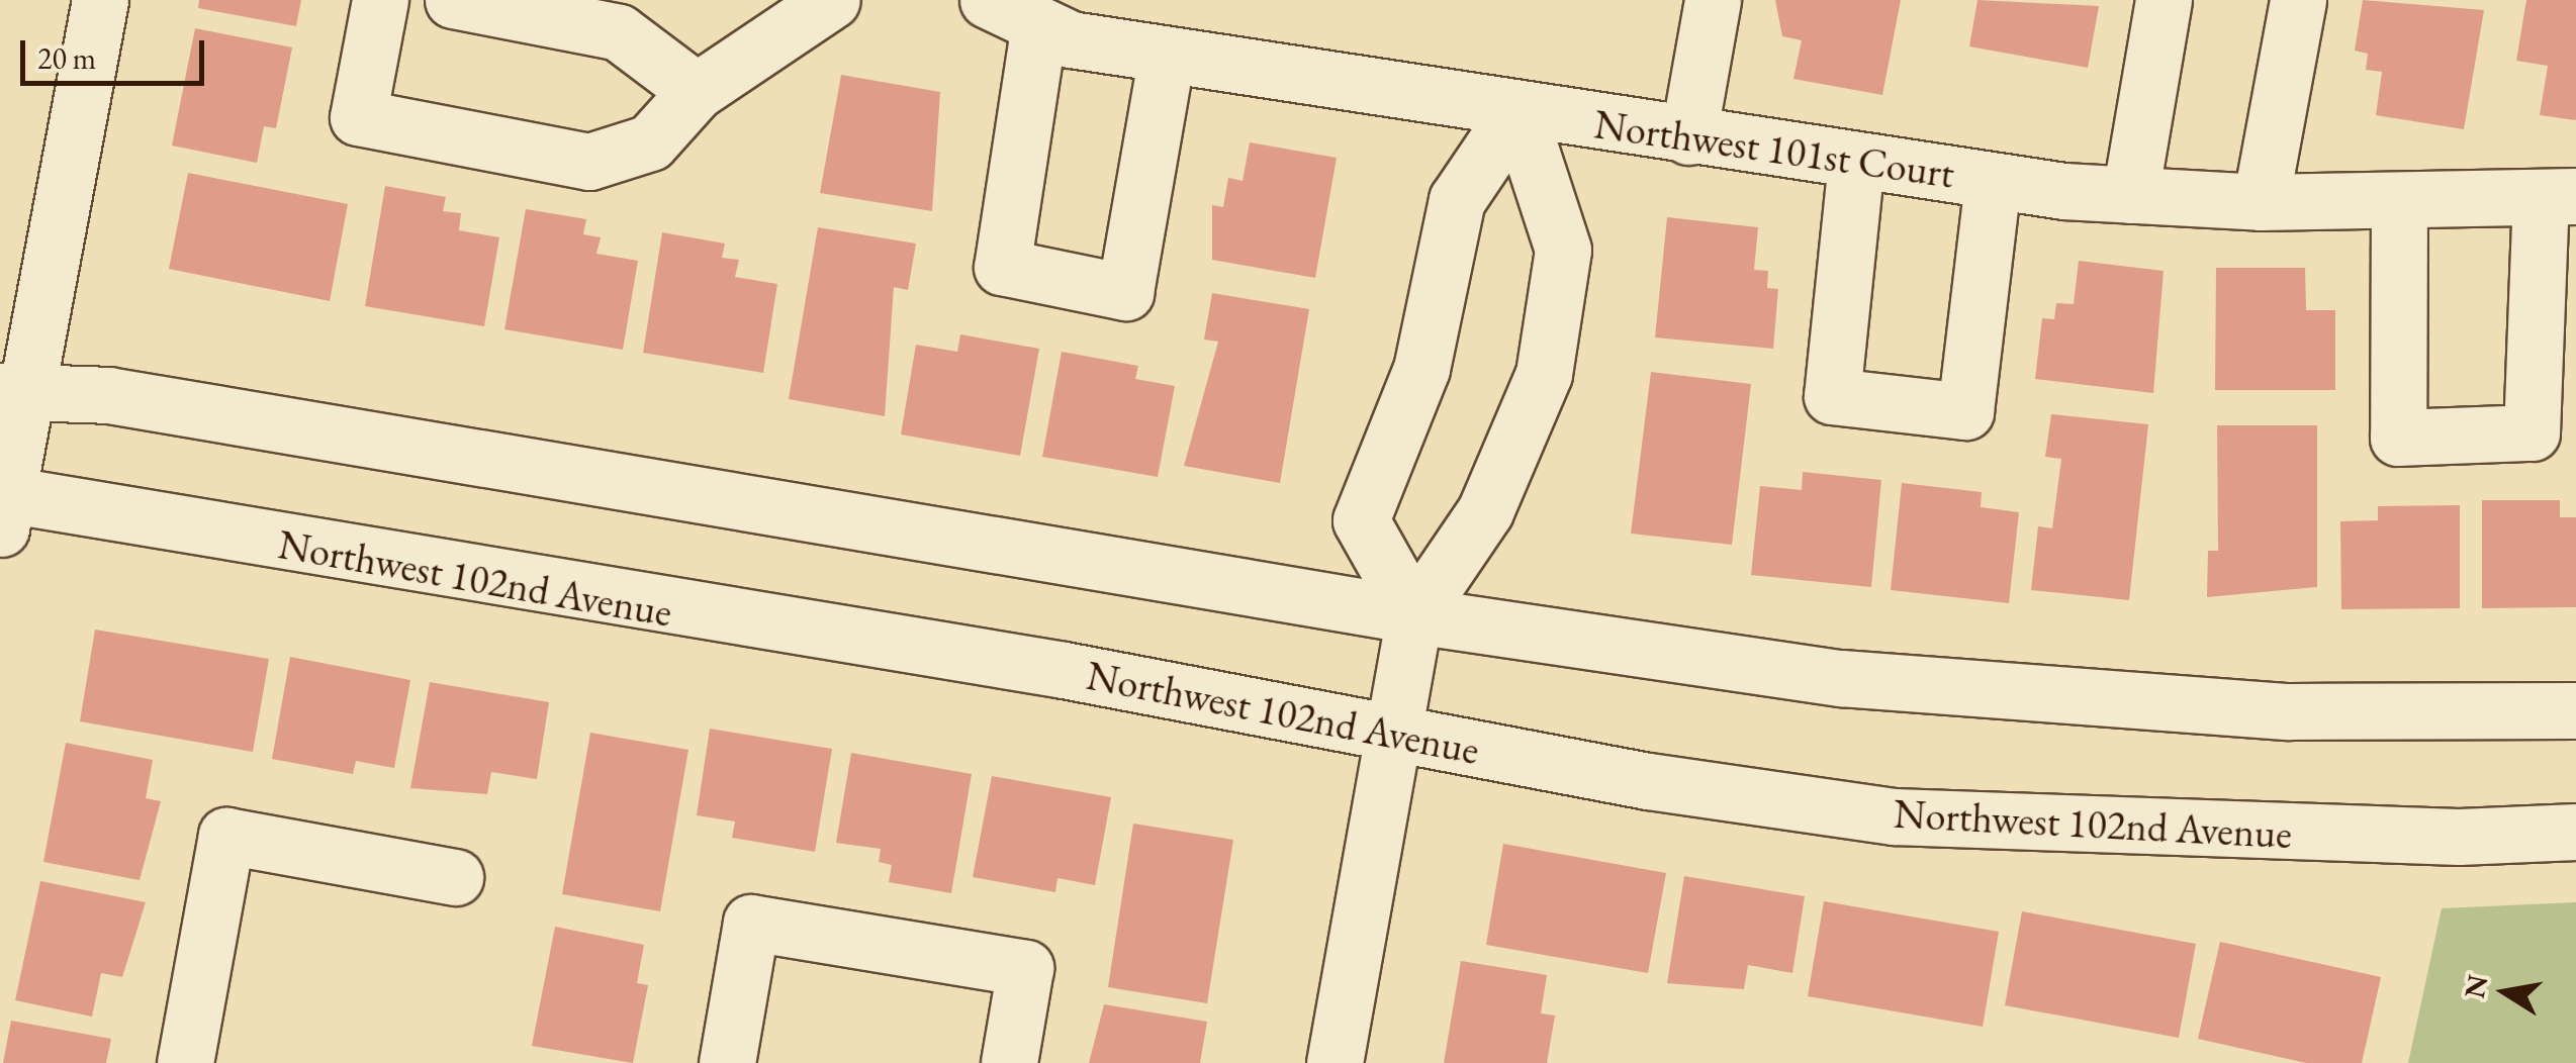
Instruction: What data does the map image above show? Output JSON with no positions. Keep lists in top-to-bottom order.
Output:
{
  "streets": {
    "street": ["Northwest 101st Court", "Northwest 102nd Avenue"]
  },
  "scale_bar": "20 m",
  "north": "left"
}
